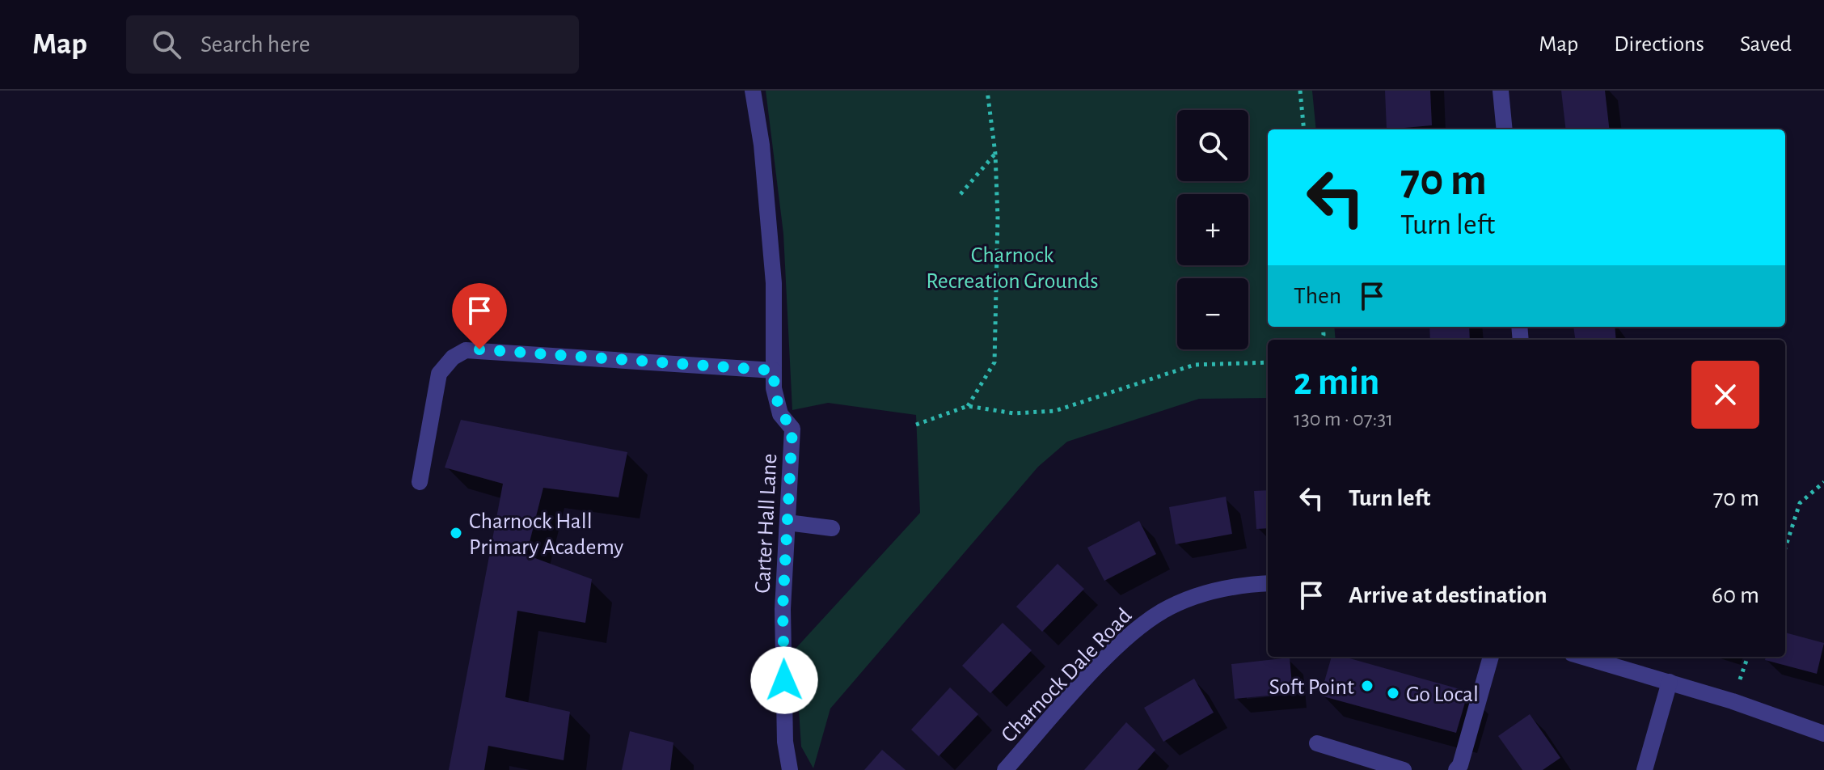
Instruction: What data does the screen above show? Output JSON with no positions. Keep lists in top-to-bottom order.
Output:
{
  "streets": {
    "street": ["Carter Hall Lane", "Charnock Dale Road"]
  },
  "parks": ["Charnock Recreation Grounds"],
  "places": ["Charnock Hall Primary Academy", "Soft Point", "Go Local"],
  "page": {
    "header": "Map",
    "search": "Search here",
    "nav": ["Map", "Directions", "Saved"],
    "map_buttons": ["+", "−"],
    "turn": ["70 m", "Turn left"],
    "then": "Then",
    "heading": ["2 min", "130 m · 07:31"],
    "list": [
      {
        "name": "Turn left",
        "value": "70 m"
      },
      {
        "name": "Arrive at destination",
        "value": "60 m"
      }
    ]
  }
}
